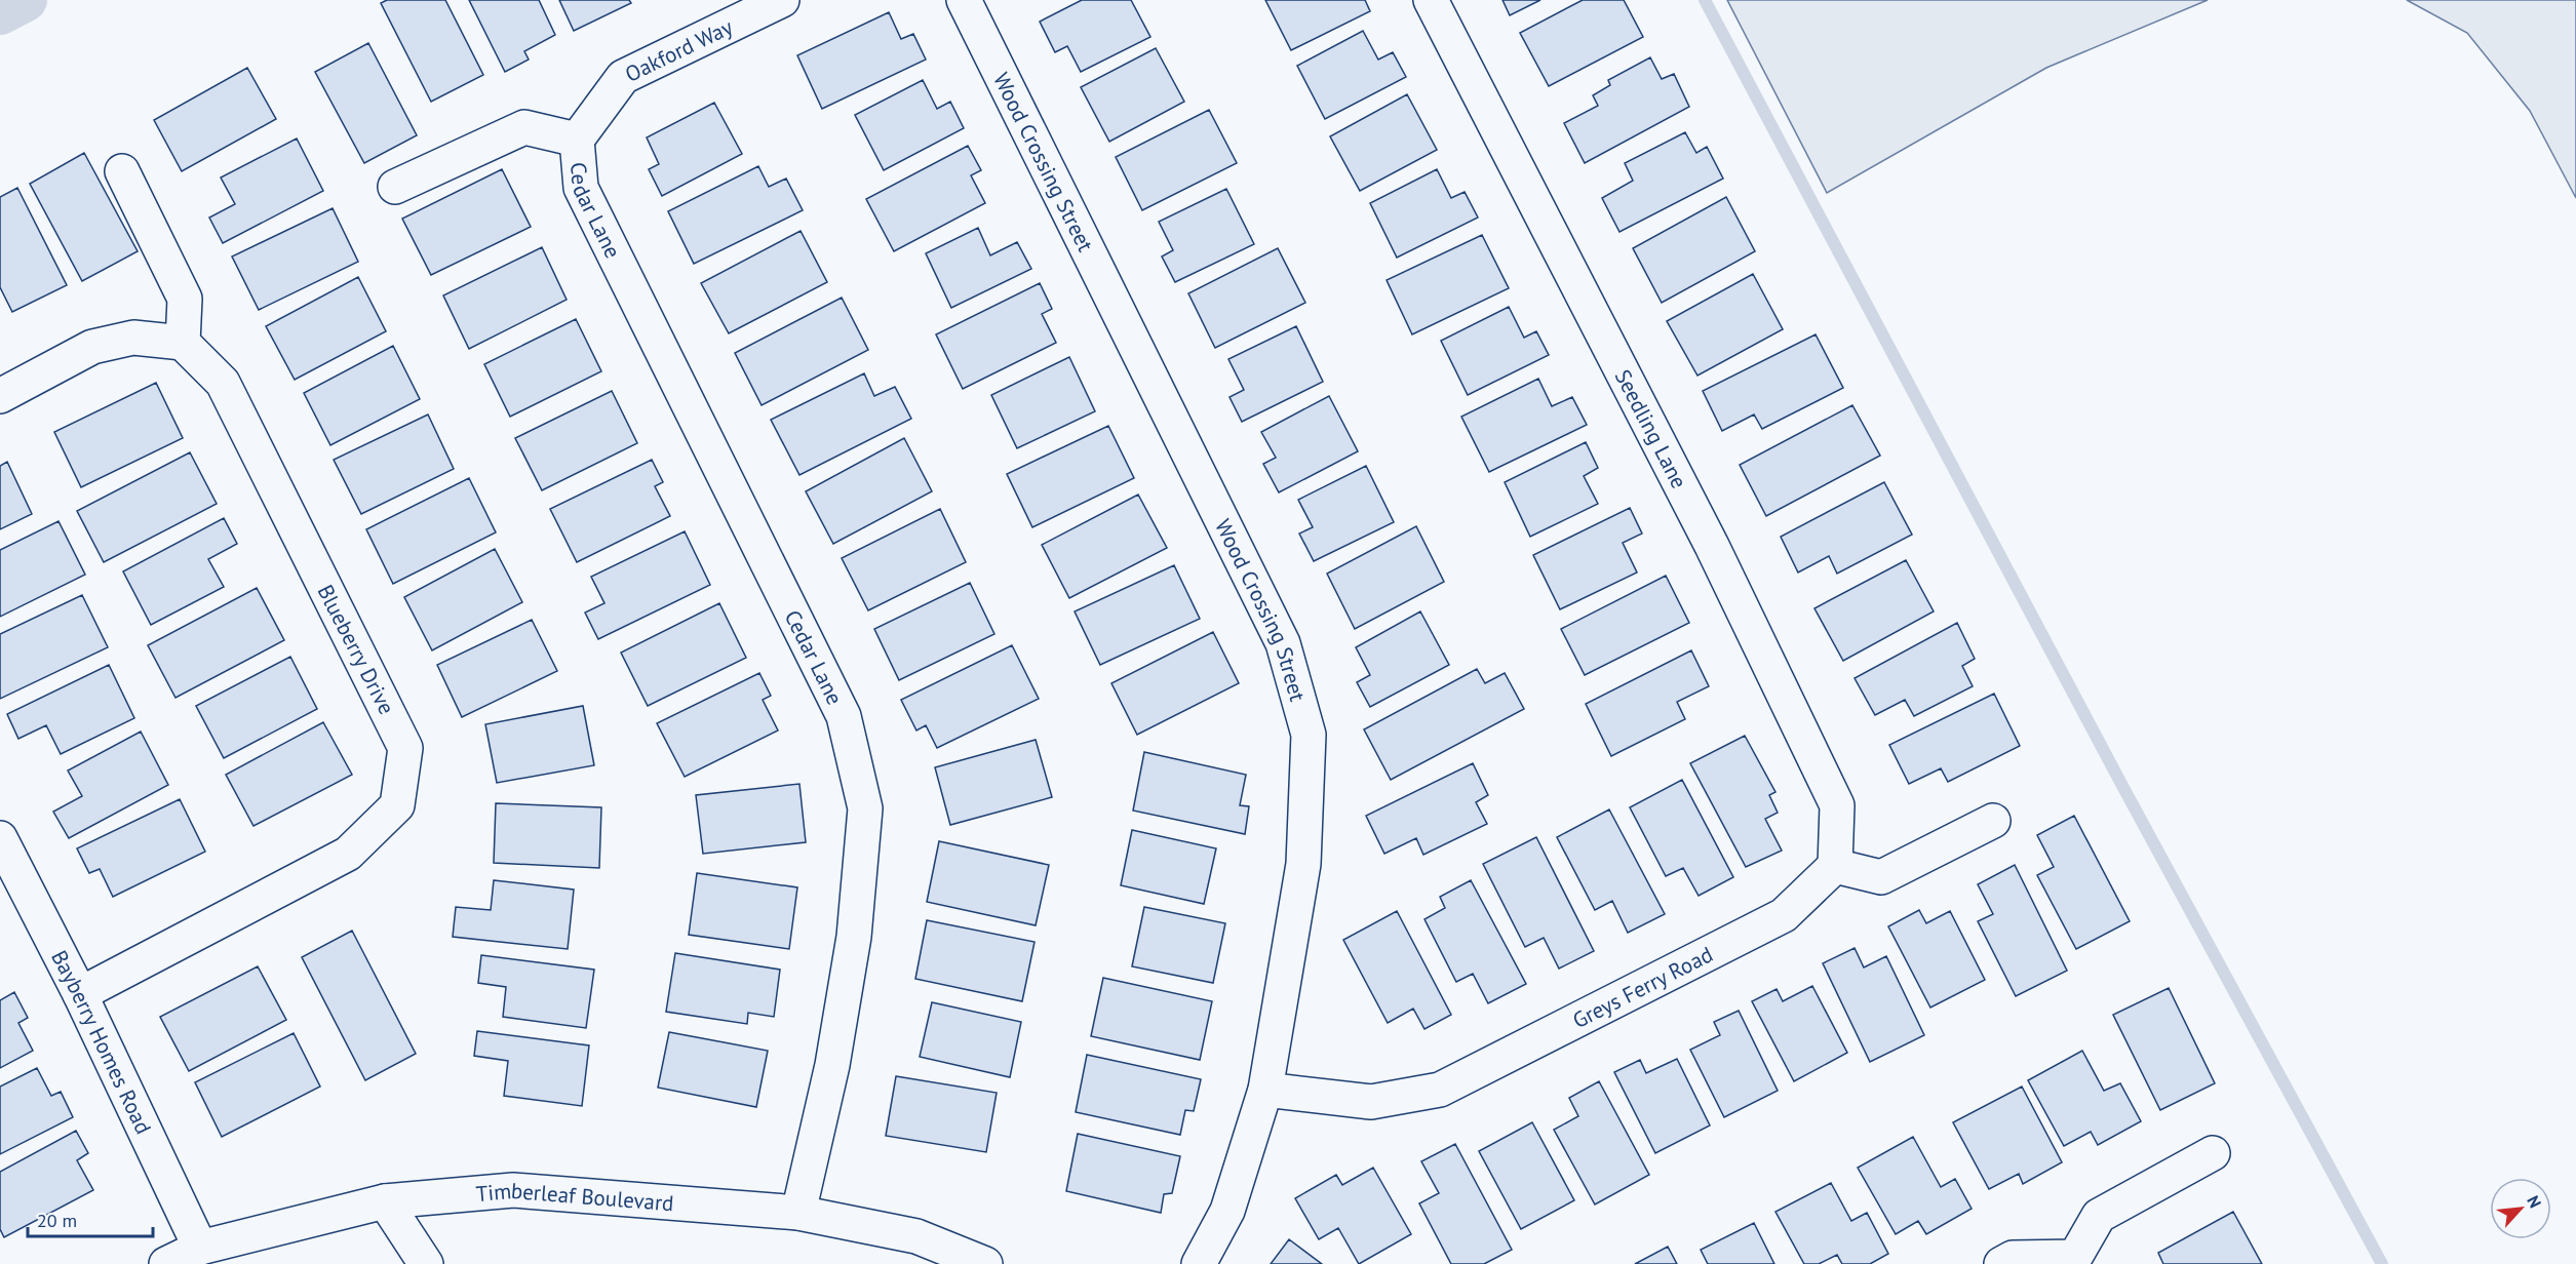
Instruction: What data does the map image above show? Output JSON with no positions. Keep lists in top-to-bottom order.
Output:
{
  "streets": {
    "street": [
      "Oakford Way",
      "Wood Crossing Street",
      "Cedar Lane",
      "Seedling Lane",
      "Blueberry Drive",
      "Greys Ferry Road",
      "Bayberry Homes Road",
      "Timberleaf Boulevard"
    ]
  },
  "crossings": [
    ["Oakford Way", "Cedar Lane"],
    ["Wood Crossing Street", "Greys Ferry Road"],
    ["Cedar Lane", "Timberleaf Boulevard"],
    ["Seedling Lane", "Greys Ferry Road"],
    ["Blueberry Drive", "Bayberry Homes Road"],
    ["Bayberry Homes Road", "Timberleaf Boulevard"]
  ],
  "scale_bar": "20 m",
  "north": "top right"
}
